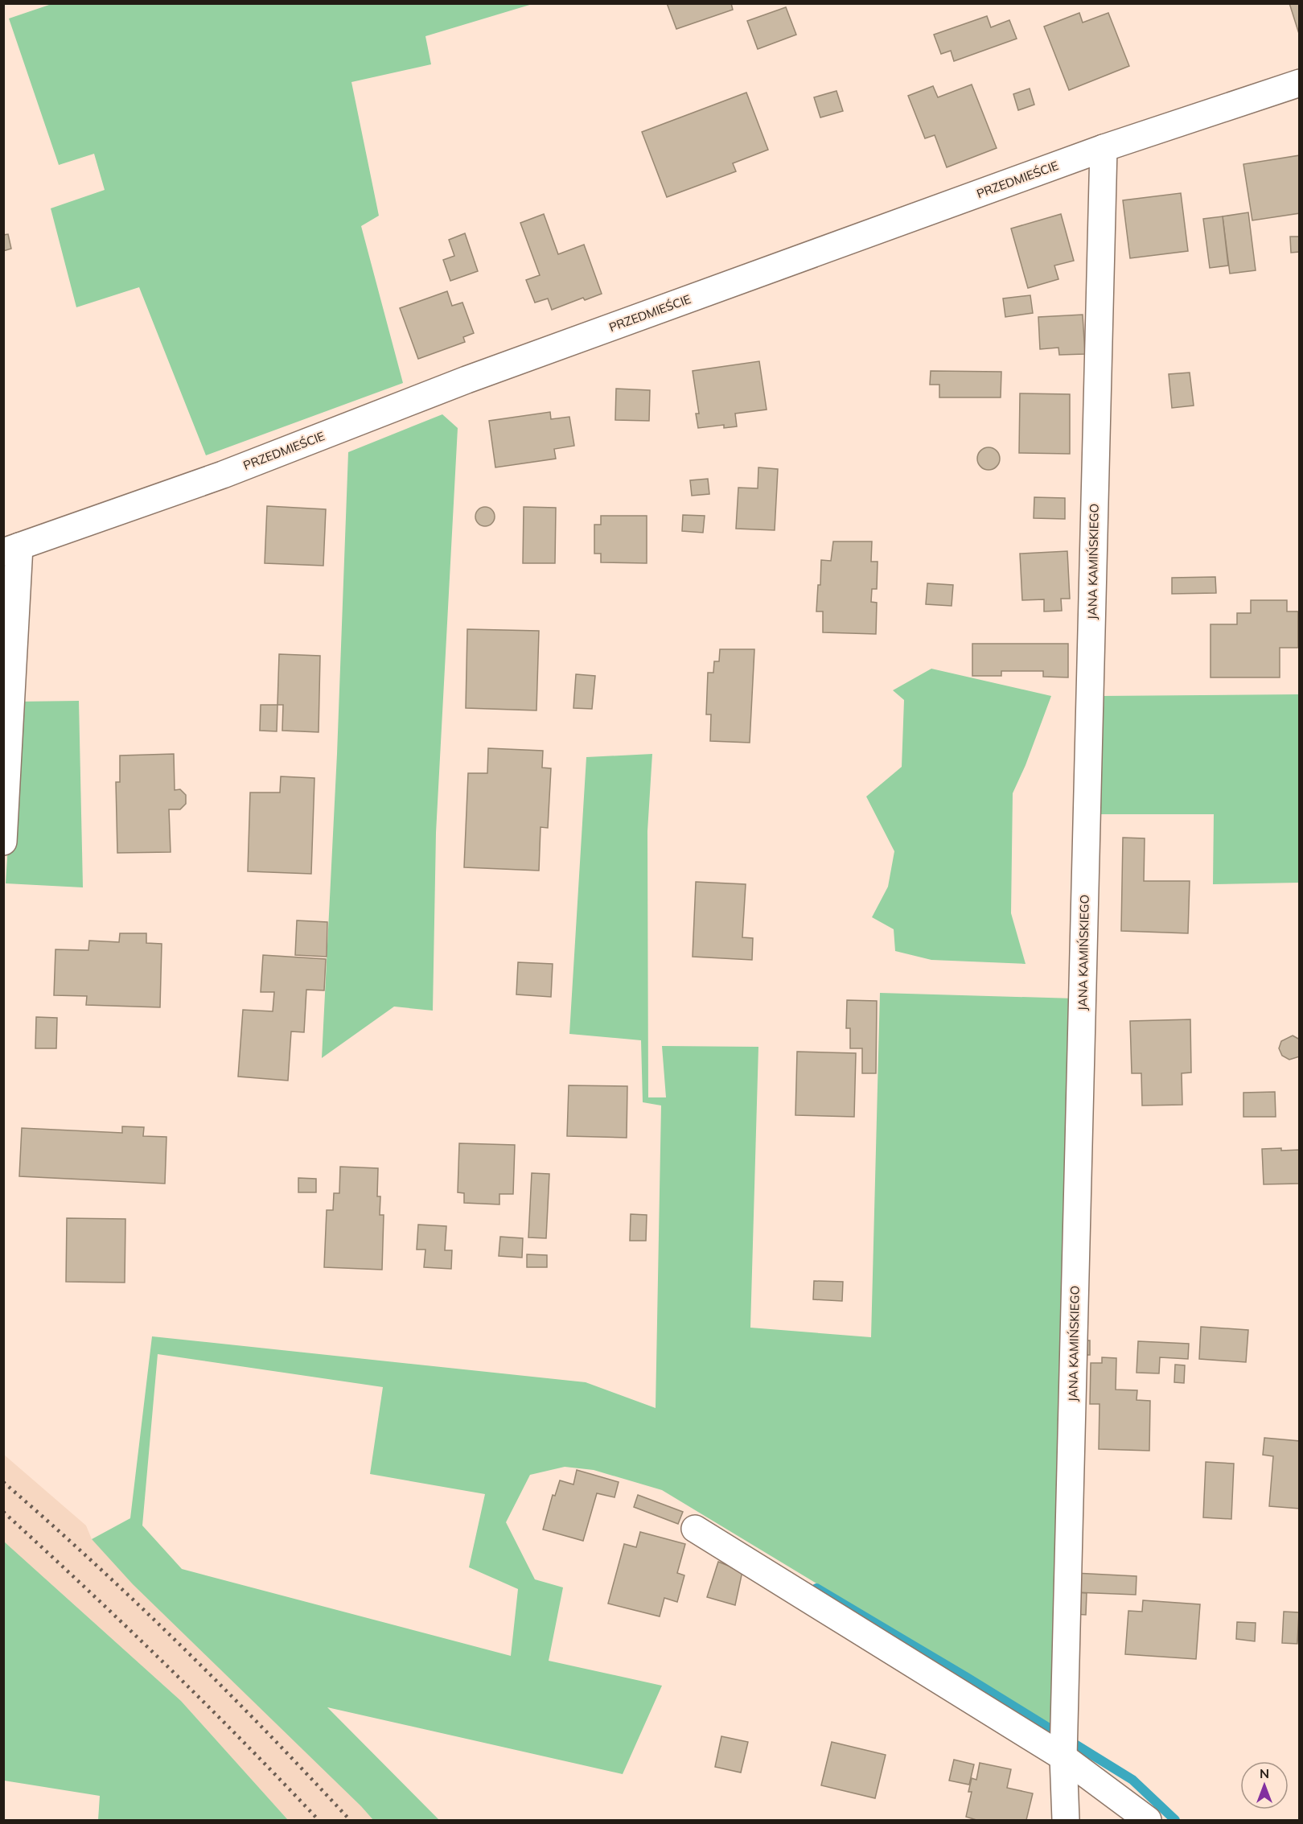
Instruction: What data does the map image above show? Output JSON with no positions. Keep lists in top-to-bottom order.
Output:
{
  "streets": {
    "street": ["PRZEDMIEŚCIE", "JANA KAMIŃSKIEGO"]
  },
  "crossings": [
    ["PRZEDMIEŚCIE", "JANA KAMIŃSKIEGO"]
  ],
  "north": "top"
}
